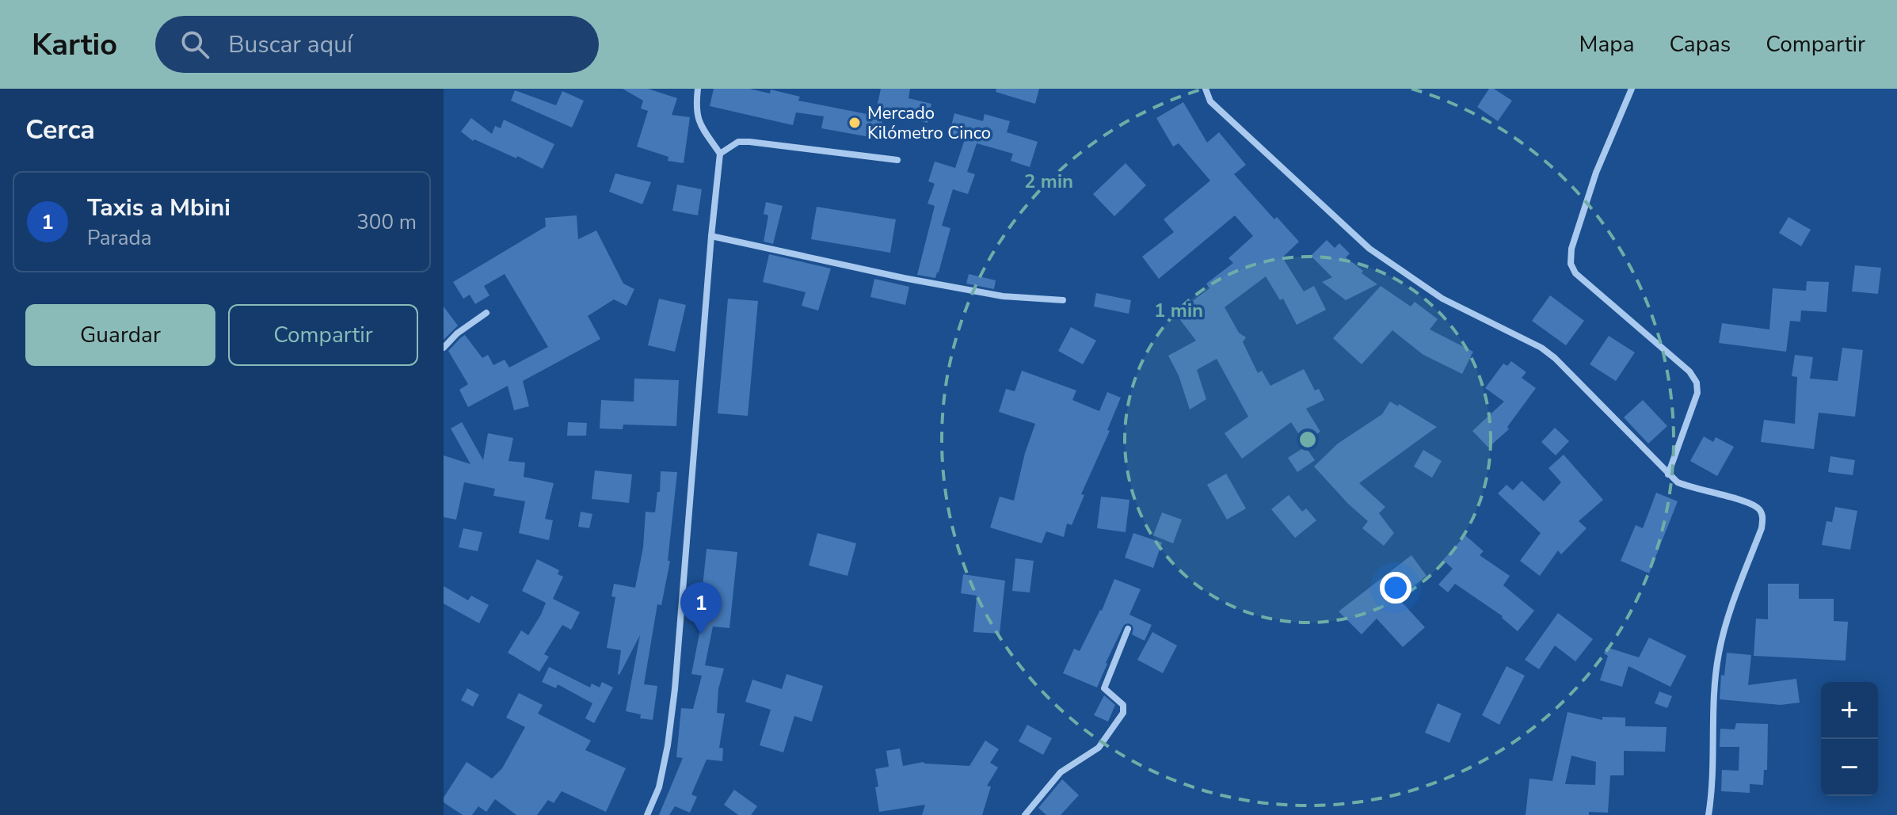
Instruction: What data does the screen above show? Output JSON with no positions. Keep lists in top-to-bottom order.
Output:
{
  "places": ["Mercado Kilómetro Cinco"],
  "page": {
    "header": "Kartio",
    "search": "Buscar aquí",
    "nav": ["Mapa", "Capas", "Compartir"],
    "heading": "Cerca",
    "list": [
      {
        "mark": "1",
        "name": "Taxis a Mbini",
        "note": "Parada",
        "value": "300 m"
      }
    ],
    "buttons": ["Guardar", "Compartir"],
    "pins": "1",
    "map_buttons": ["+", "−"]
  },
  "rings": ["2 min", "1 min"]
}
